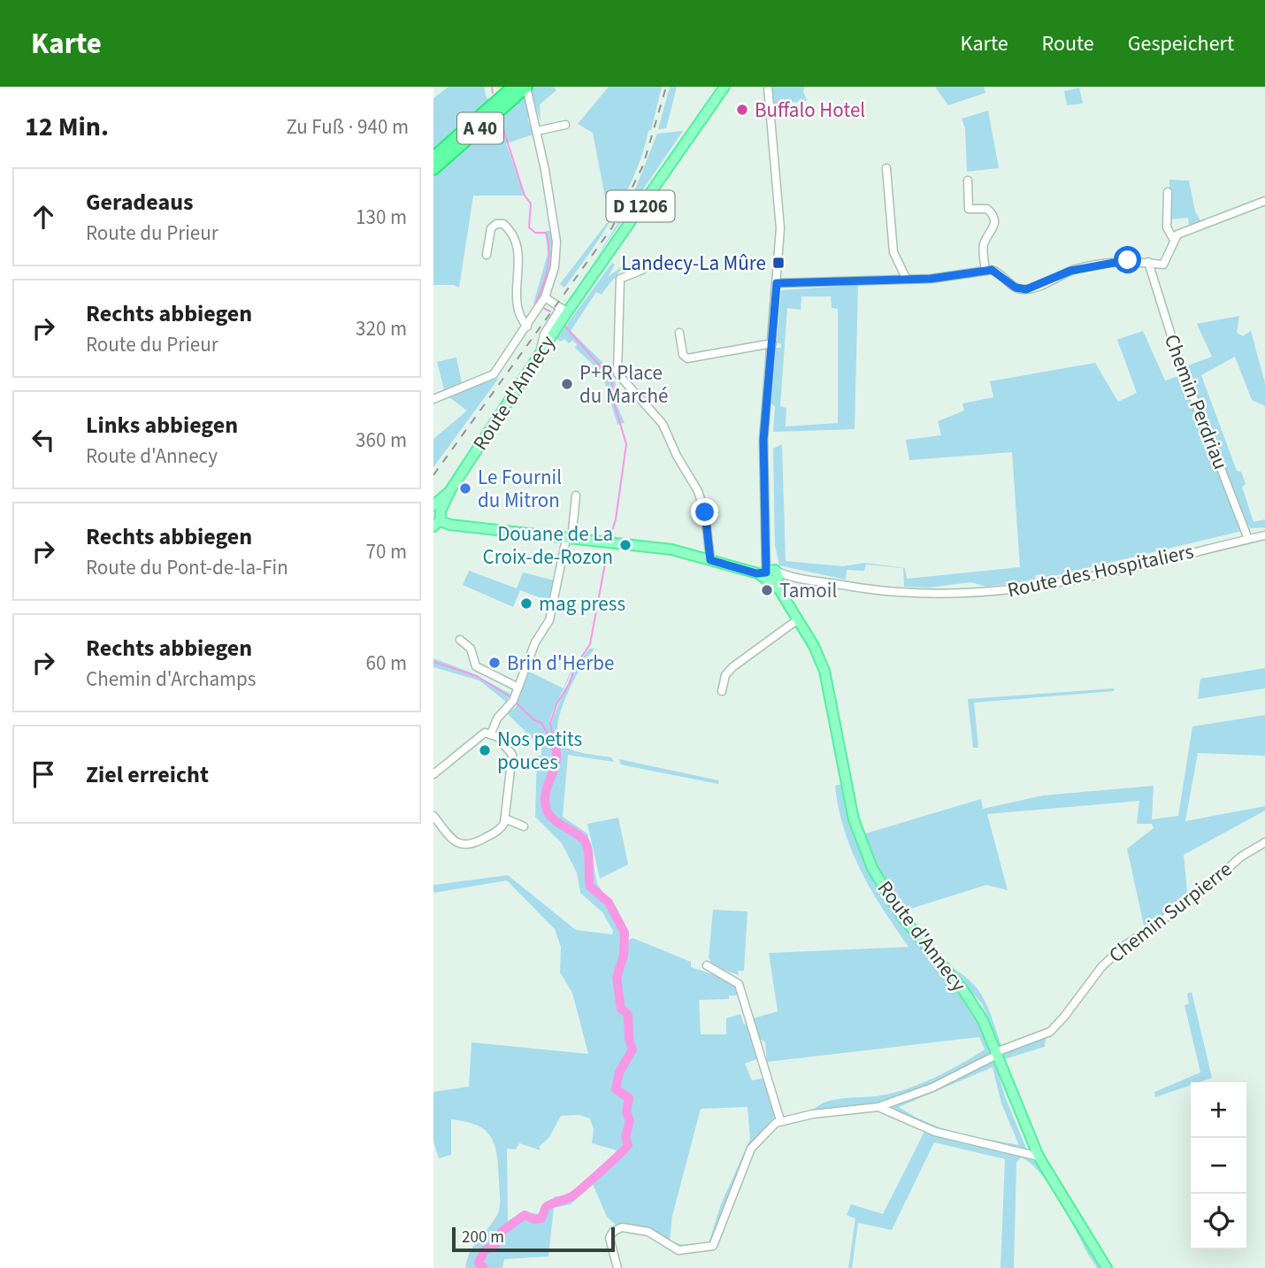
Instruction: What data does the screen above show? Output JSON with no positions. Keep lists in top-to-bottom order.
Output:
{
  "streets": {
    "highway": ["A 40"],
    "main road": ["D 1206", "Route d'Annecy"],
    "street": ["Chemin Perdriau", "Route des Hospitaliers", "Chemin Surpierre"]
  },
  "crossings": [
    ["D 1206", "Route d'Annecy"],
    ["Route d'Annecy", "Route des Hospitaliers"],
    ["Route d'Annecy", "Chemin Surpierre"],
    ["Chemin Perdriau", "Route des Hospitaliers"]
  ],
  "places": {
    "other": [
      "Buffalo Hotel",
      "P+R Place du Marché",
      "Le Fournil du Mitron",
      "Douane de La Croix-de-Rozon",
      "Tamoil",
      "mag press",
      "Brin d'Herbe",
      "Nos petits pouces"
    ],
    "transit": ["Landecy-La Mûre"]
  },
  "scale_bar": "200 m",
  "page": {
    "header": "Karte",
    "nav": ["Karte", "Route", "Gespeichert"],
    "heading": ["12 Min.", "Zu Fuß · 940 m"],
    "list": [
      ["Geradeaus", "Route du Prieur", "130 m"],
      ["Rechts abbiegen", "Route du Prieur", "320 m"],
      ["Links abbiegen", "Route d'Annecy", "360 m"],
      ["Rechts abbiegen", "Route du Pont-de-la-Fin", "70 m"],
      ["Rechts abbiegen", "Chemin d'Archamps", "60 m"],
      "Ziel erreicht"
    ],
    "map_buttons": ["+", "−"],
    "scale": "200 m"
  }
}
